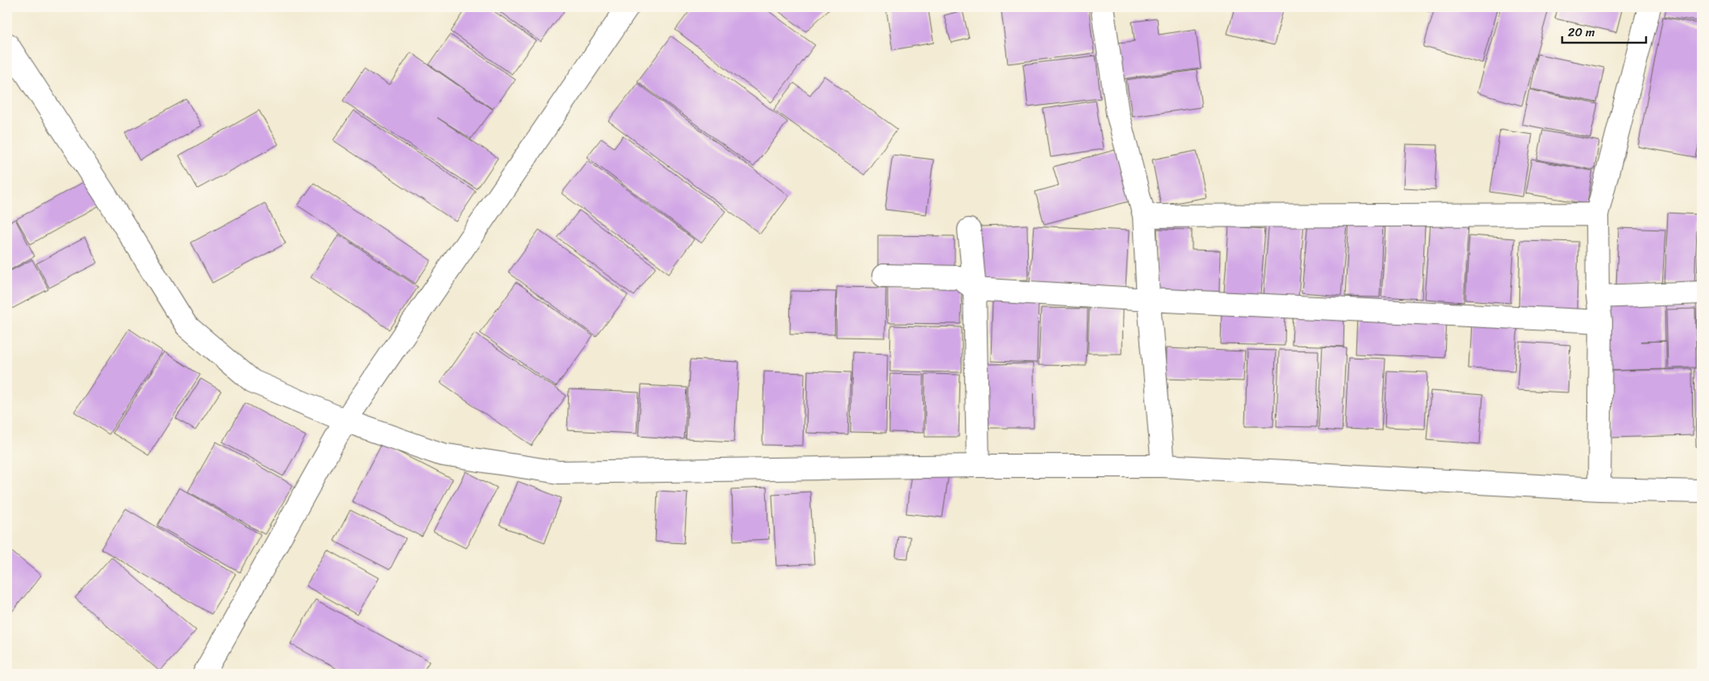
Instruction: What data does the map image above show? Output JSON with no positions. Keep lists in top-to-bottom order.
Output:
{
  "scale_bar": "20 m"
}
